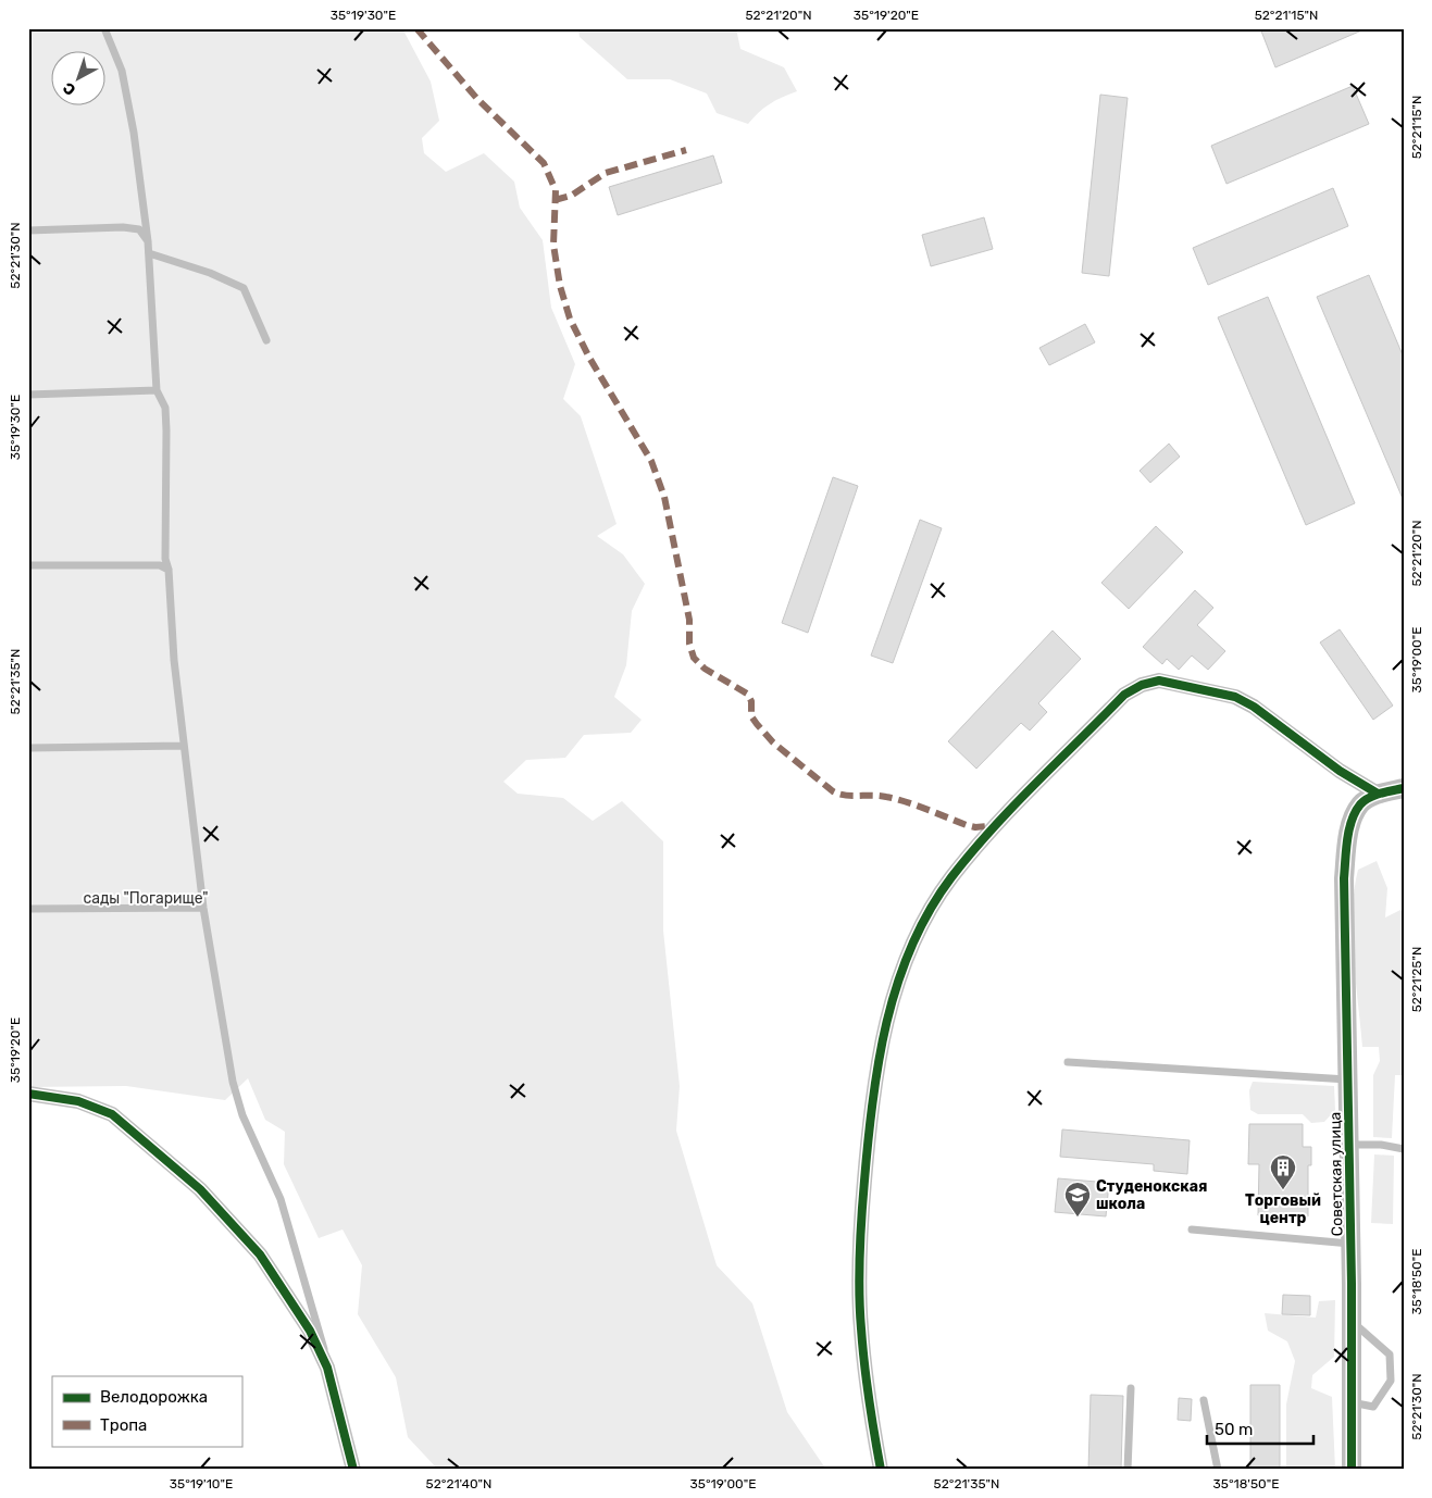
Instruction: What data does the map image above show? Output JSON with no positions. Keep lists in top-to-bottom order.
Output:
{
  "streets": {
    "street": ["Советская улица"]
  },
  "parks": ["сады \"Погарище\""],
  "places": {
    "building": ["Торговый центр"],
    "school or university": ["Студенокская школа"]
  },
  "legend": ["Велодорожка", "Тропа"],
  "scale_bar": "50 m",
  "north": "bottom left",
  "coordinates": [
    "35°19'30\"E",
    "52°21'20\"N",
    "35°19'20\"E",
    "52°21'15\"N",
    "52°21'30\"N",
    "35°19'00\"E",
    "52°21'35\"N",
    "52°21'25\"N",
    "35°18'50\"E",
    "35°19'10\"E",
    "52°21'40\"N"
  ]
}
